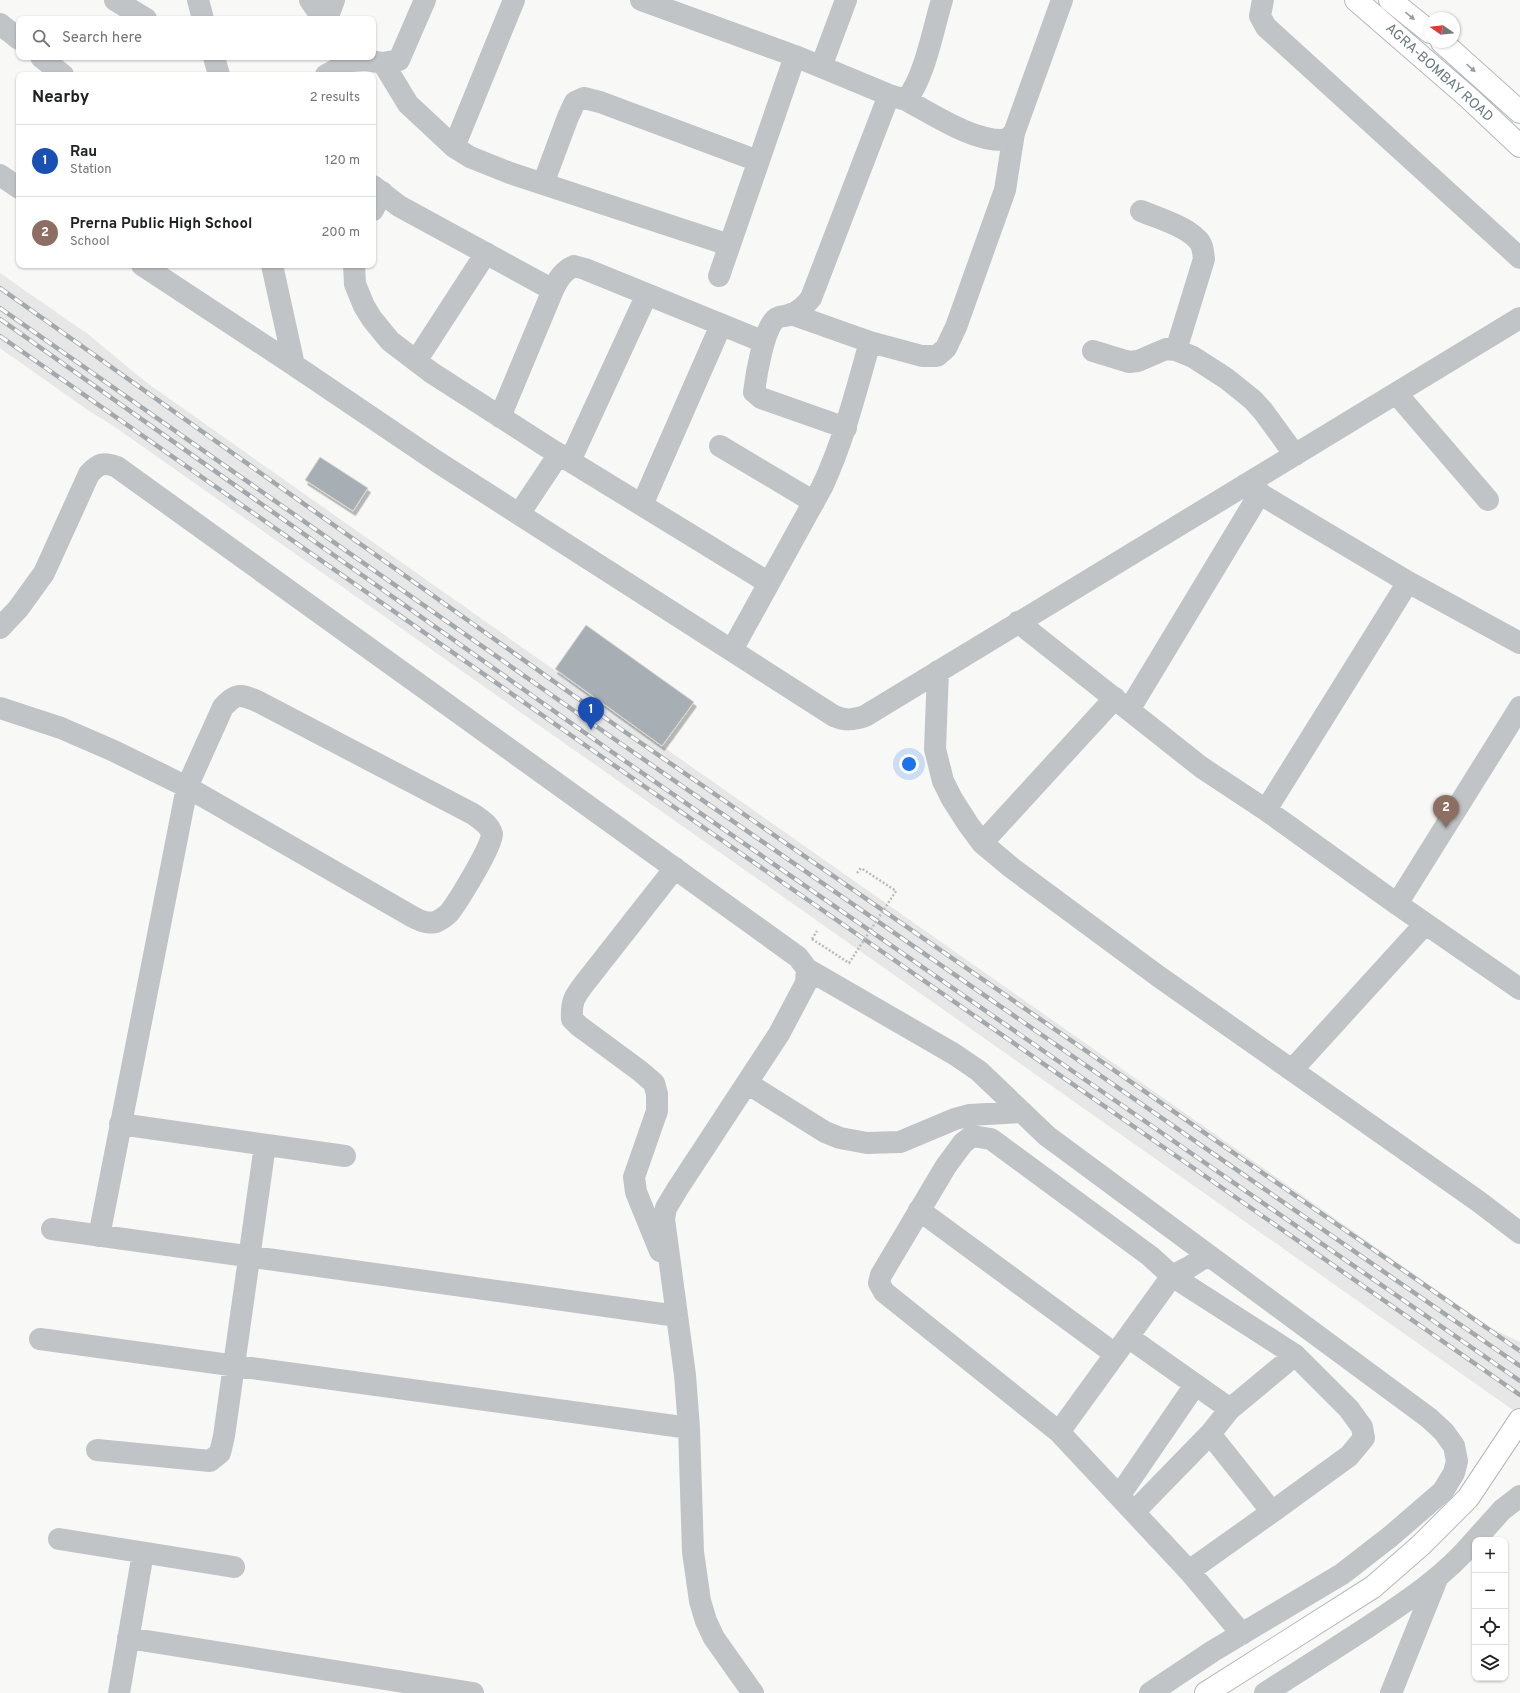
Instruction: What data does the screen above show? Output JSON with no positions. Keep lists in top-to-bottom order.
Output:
{
  "streets": {
    "main road": ["AGRA-BOMBAY ROAD"]
  },
  "north": "left",
  "page": {
    "search": "Search here",
    "heading": ["Nearby", "2 results"],
    "list": [
      {
        "mark": "1",
        "name": "Rau",
        "note": "Station",
        "value": "120 m"
      },
      {
        "mark": "2",
        "name": "Prerna Public High School",
        "note": "School",
        "value": "200 m"
      }
    ],
    "pins": ["1", "2"],
    "map_buttons": ["+", "−"]
  }
}
